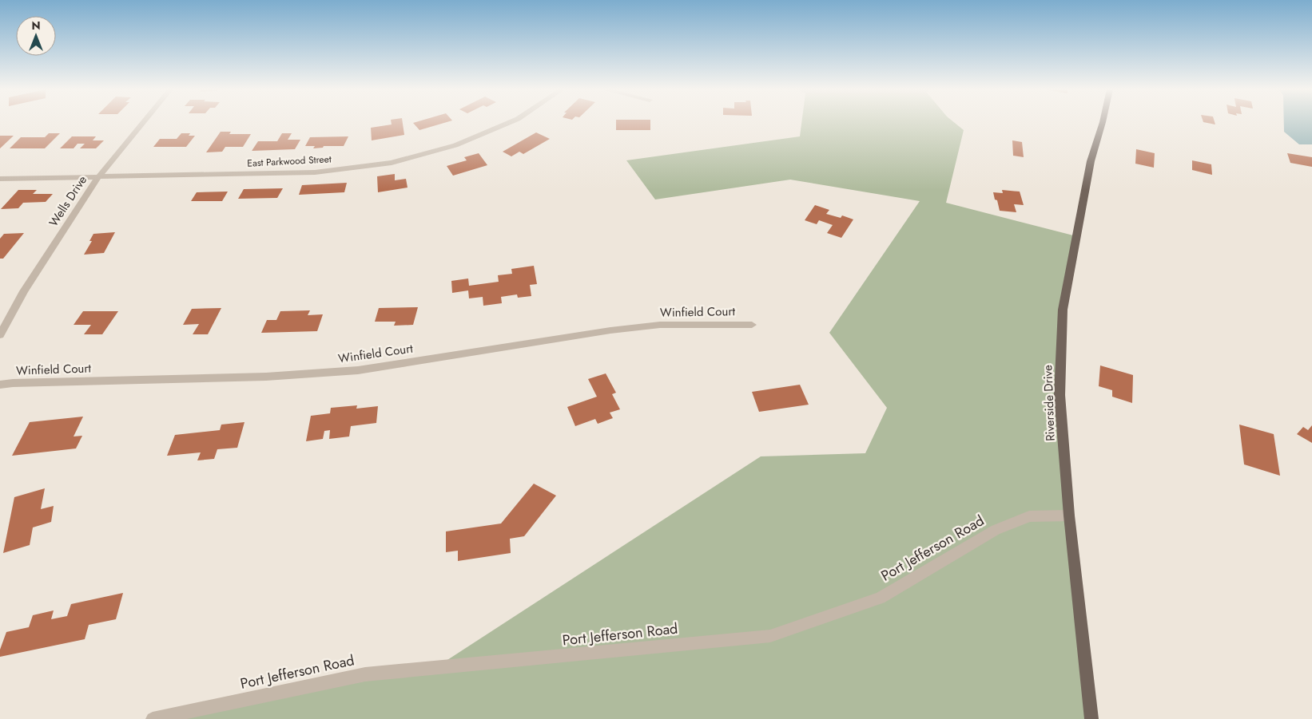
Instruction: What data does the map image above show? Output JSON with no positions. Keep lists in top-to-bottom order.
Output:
{
  "streets": {
    "main road": ["Riverside Drive"],
    "street": [
      "East Parkwood Street",
      "Wells Drive",
      "Winfield Court",
      "Port Jefferson Road"
    ]
  },
  "crossings": [
    ["East Parkwood Street", "Wells Drive"],
    ["Riverside Drive", "Port Jefferson Road"]
  ],
  "north": "top"
}
